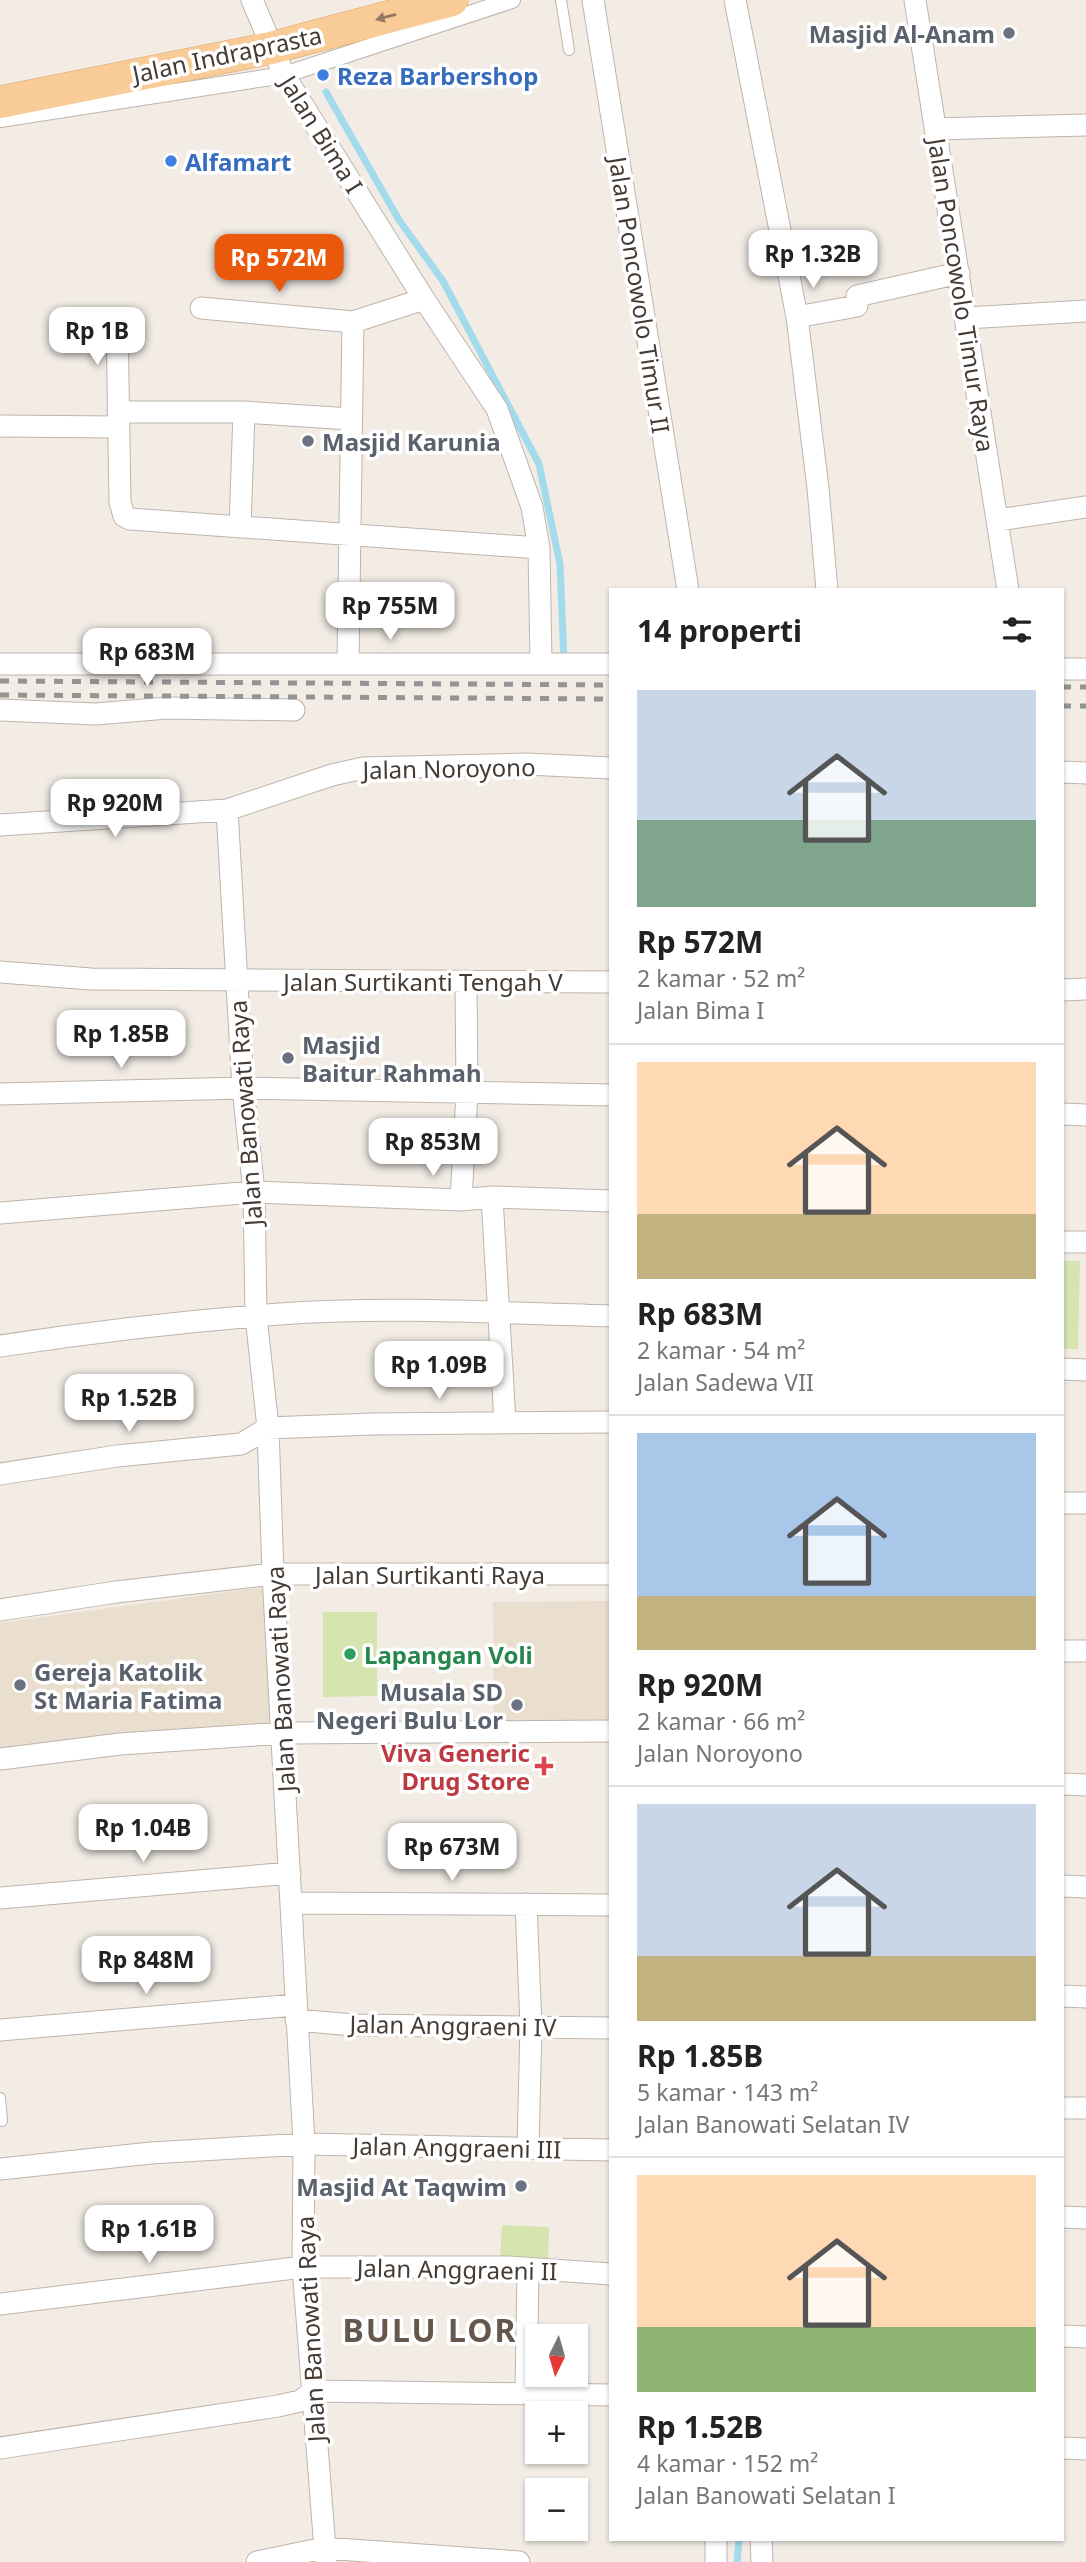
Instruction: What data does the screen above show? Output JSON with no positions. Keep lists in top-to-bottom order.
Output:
{
  "streets": {
    "main road": ["Jalan Indraprasta"],
    "street": [
      "Jalan Bima I",
      "Jalan Poncowolo Timur II",
      "Jalan Poncowolo Timur Raya",
      "Jalan Noroyono",
      "Jalan Surtikanti Tengah V",
      "Jalan Banowati Raya",
      "Jalan Surtikanti Raya",
      "Jalan Anggraeni IV",
      "Jalan Anggraeni III",
      "Jalan Anggraeni II"
    ]
  },
  "crossings": [
    ["Jalan Indraprasta", "Jalan Bima I"],
    ["Jalan Noroyono", "Jalan Banowati Raya"],
    ["Jalan Surtikanti Tengah V", "Jalan Banowati Raya"],
    ["Jalan Banowati Raya", "Jalan Surtikanti Raya"],
    ["Jalan Banowati Raya", "Jalan Anggraeni IV"],
    ["Jalan Banowati Raya", "Jalan Anggraeni III"],
    ["Jalan Banowati Raya", "Jalan Anggraeni II"]
  ],
  "one_way": ["Jalan Indraprasta"],
  "districts": ["BULU LOR"],
  "places": {
    "other": [
      "Masjid Al-Anam",
      "Reza Barbershop",
      "Alfamart",
      "Masjid Karunia",
      "Masjid Baitur Rahmah",
      "Lapangan Voli",
      "Gereja Katolik St Maria Fatima",
      "Musala SD Negeri Bulu Lor",
      "Masjid At Taqwim"
    ],
    "health": ["Viva Generic Drug Store"]
  },
  "north": "bottom",
  "page": {
    "price": [
      "Rp 1.32B",
      "Rp 572M",
      "Rp 1B",
      "Rp 755M",
      "Rp 683M",
      "Rp 920M",
      "Rp 1.85B",
      "Rp 853M",
      "Rp 1.09B",
      "Rp 1.52B",
      "Rp 1.04B",
      "Rp 673M",
      "Rp 848M",
      "Rp 1.61B"
    ],
    "heading": "14 properti",
    "list": [
      {
        "name": "Rp 572M",
        "note": "2 kamar · 52 m² · Jalan Bima I"
      },
      {
        "name": "Rp 683M",
        "note": "2 kamar · 54 m² · Jalan Sadewa VII"
      },
      {
        "name": "Rp 920M",
        "note": "2 kamar · 66 m² · Jalan Noroyono"
      },
      {
        "name": "Rp 1.85B",
        "note": "5 kamar · 143 m² · Jalan Banowati Selatan IV"
      },
      {
        "name": "Rp 1.52B",
        "note": "4 kamar · 152 m² · Jalan Banowati Selatan I"
      }
    ],
    "map_buttons": ["+", "−"]
  }
}
